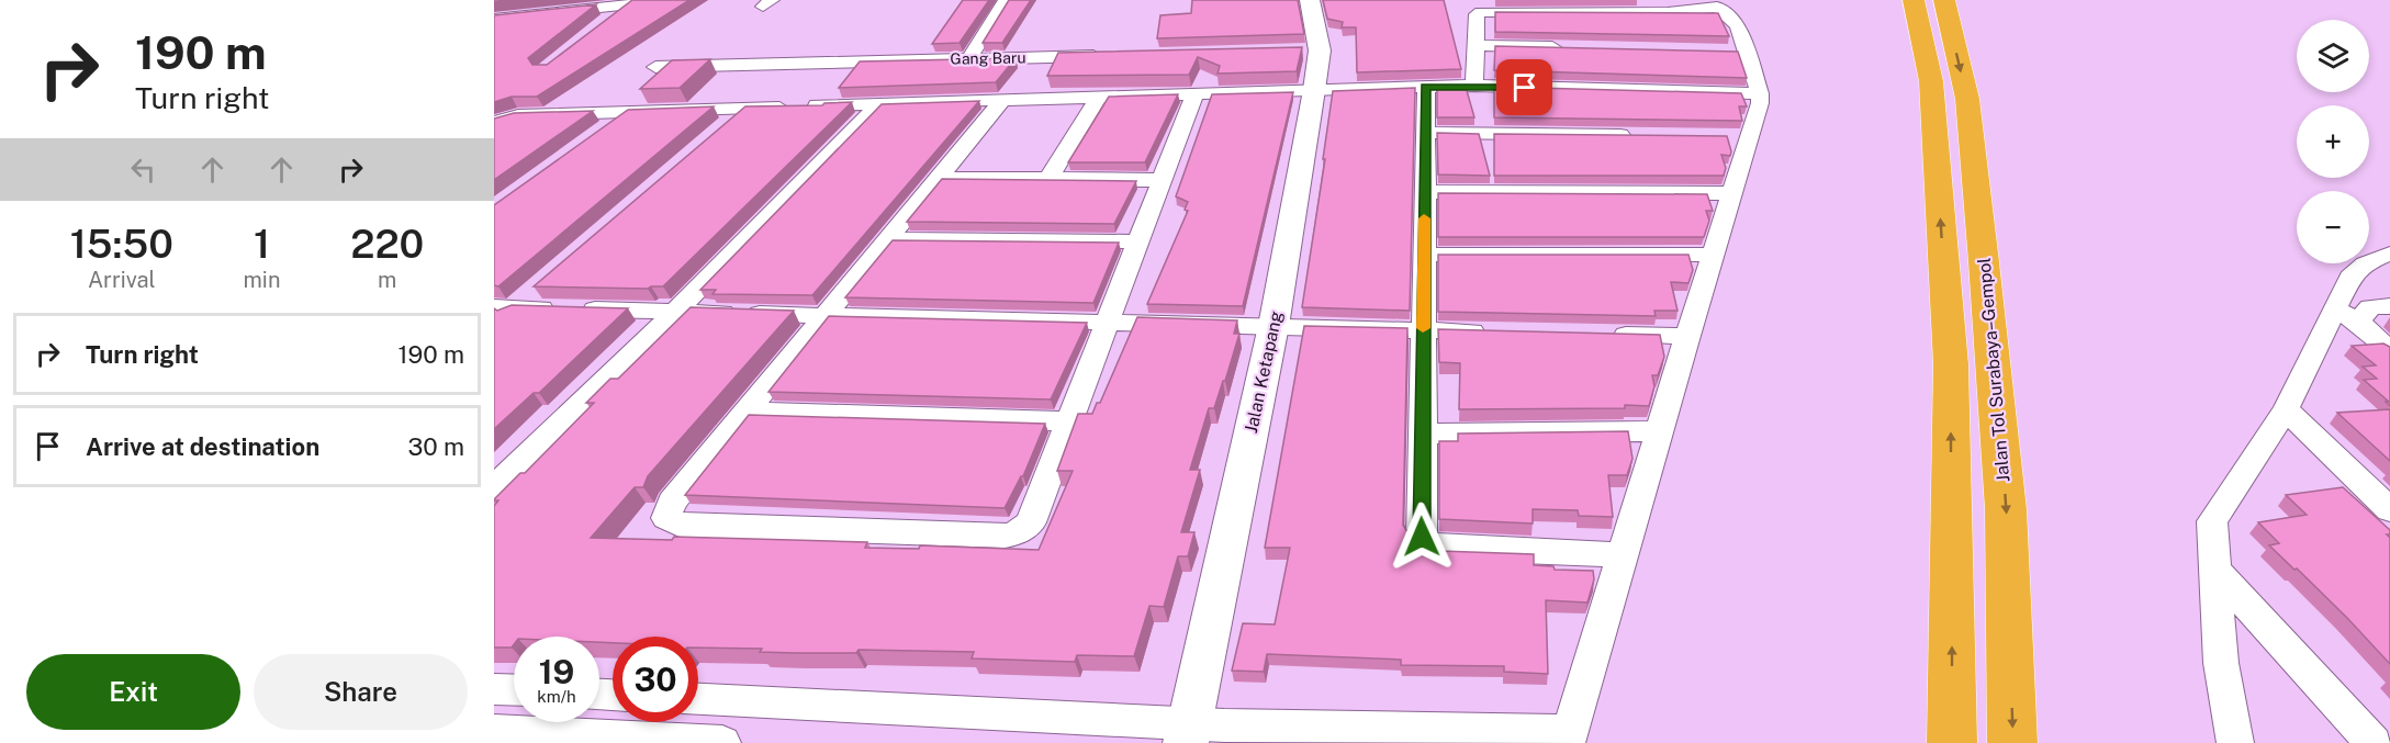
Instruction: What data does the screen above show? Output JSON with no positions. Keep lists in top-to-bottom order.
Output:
{
  "streets": {
    "highway": ["Jalan Tol Surabaya–Gempol"],
    "street": ["Gang Baru", "Jalan Ketapang"]
  },
  "page": {
    "turn": ["190 m", "Turn right"],
    "map_buttons": ["+", "−"],
    "eta": [
      "15:50",
      "Arrival",
      "1",
      "min",
      "220",
      "m"
    ],
    "list": [
      {
        "name": "Turn right",
        "value": "190 m"
      },
      {
        "name": "Arrive at destination",
        "value": "30 m"
      }
    ],
    "speed": "19 km/h",
    "limit": "30",
    "buttons": ["Exit", "Share"]
  }
}
